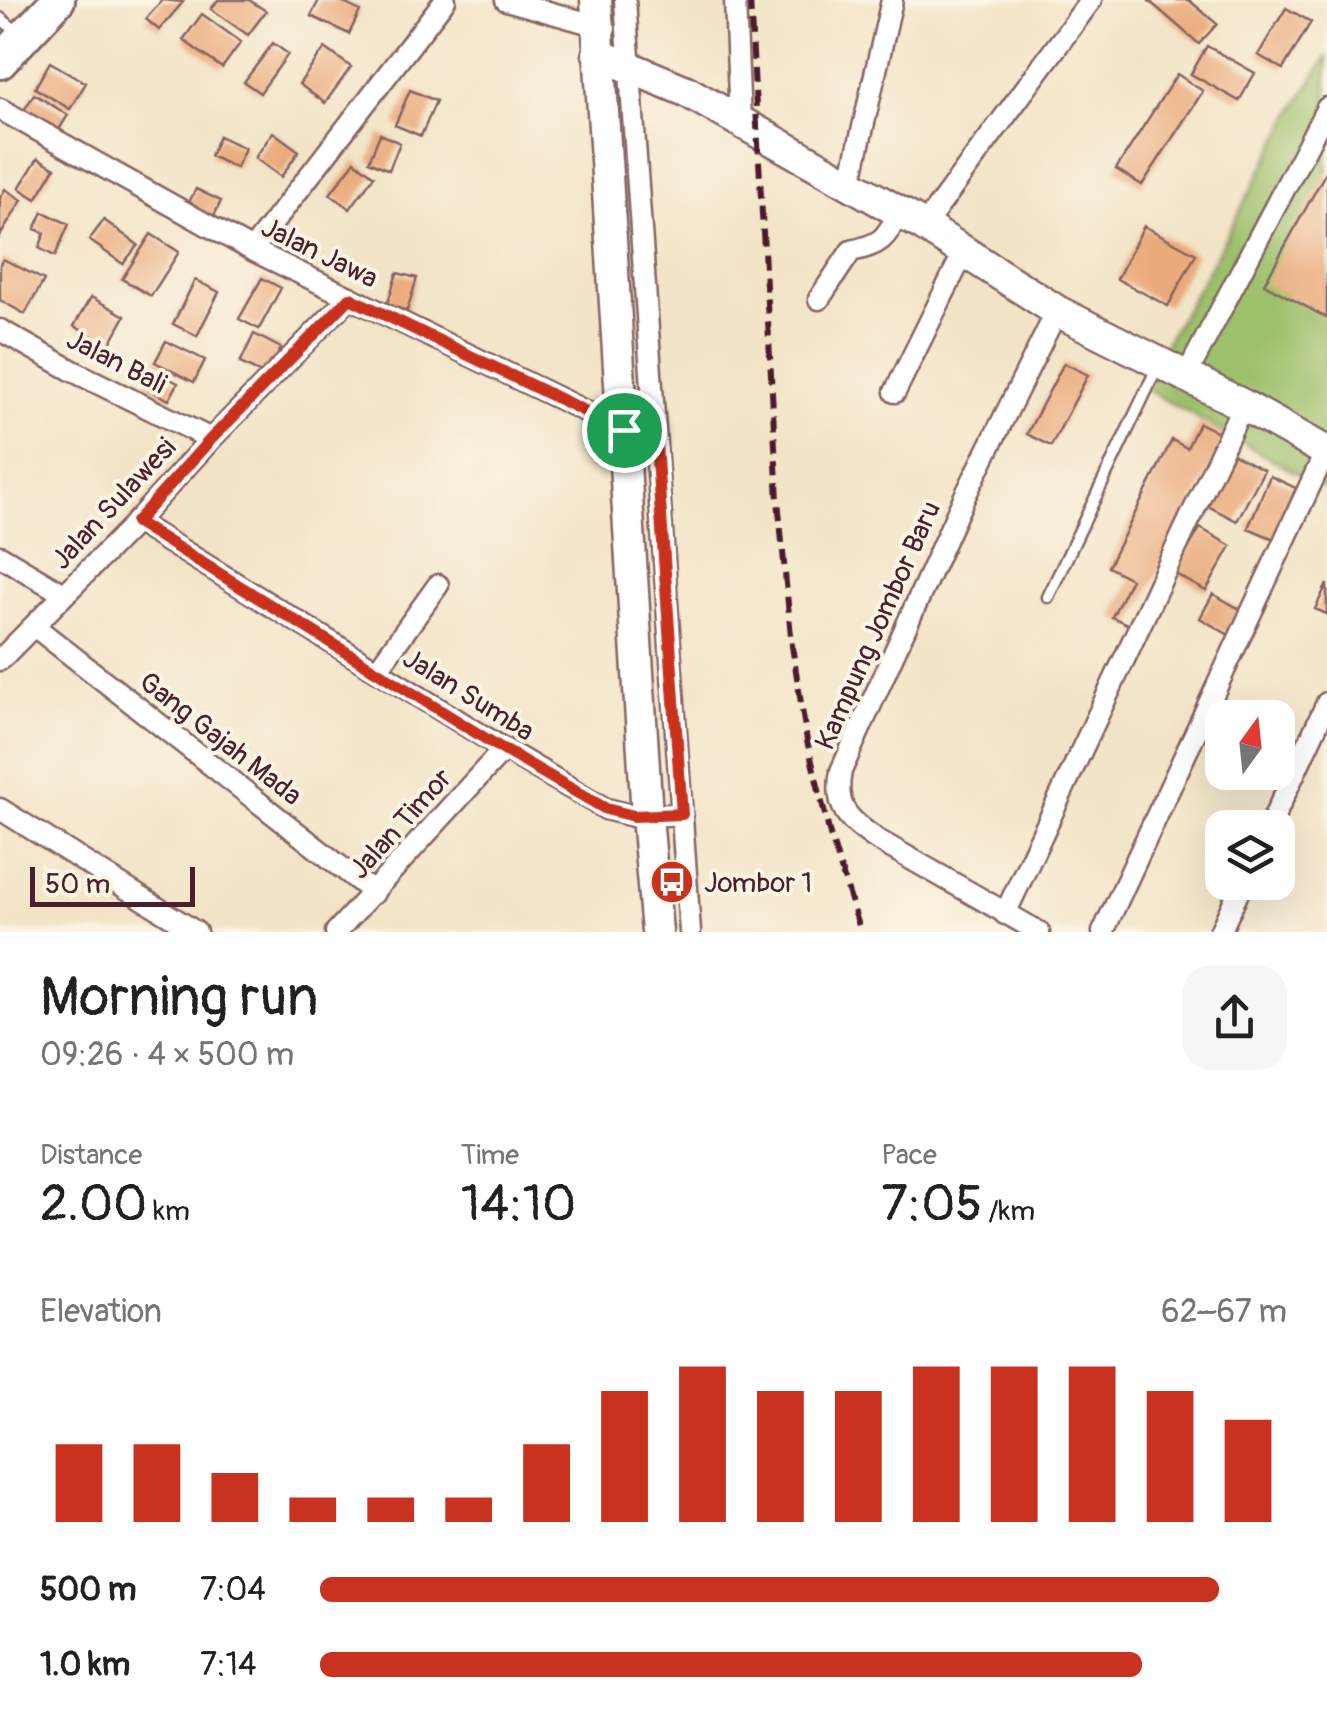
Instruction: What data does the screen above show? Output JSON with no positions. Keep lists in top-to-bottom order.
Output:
{
  "streets": {
    "street": [
      "Jalan Jawa",
      "Jalan Bali",
      "Jalan Sulawesi",
      "Kampung Jombor Baru",
      "Jalan Sumba",
      "Gang Gajah Mada",
      "Jalan Timor"
    ]
  },
  "crossings": [
    ["Jalan Jawa", "Jalan Sulawesi"],
    ["Jalan Bali", "Jalan Sulawesi"],
    ["Jalan Sulawesi", "Jalan Sumba"],
    ["Jalan Sulawesi", "Gang Gajah Mada"],
    ["Jalan Sumba", "Jalan Timor"],
    ["Gang Gajah Mada", "Jalan Timor"]
  ],
  "places": {
    "bus stop": ["Jombor 1"]
  },
  "scale_bar": "50 m",
  "north": "top",
  "page": {
    "scale": "50 m",
    "heading": ["Morning run", "09:26 · 4 × 500 m"],
    "stats": [
      ["Distance", "2.00 km"],
      ["Time", "14:10"],
      ["Pace", "7:05 /km"]
    ],
    "chart": ["Elevation", "62–67 m"],
    "list": [
      {
        "name": "500 m",
        "note": "7:04"
      },
      {
        "name": "1.0 km",
        "note": "7:14"
      }
    ]
  }
}
